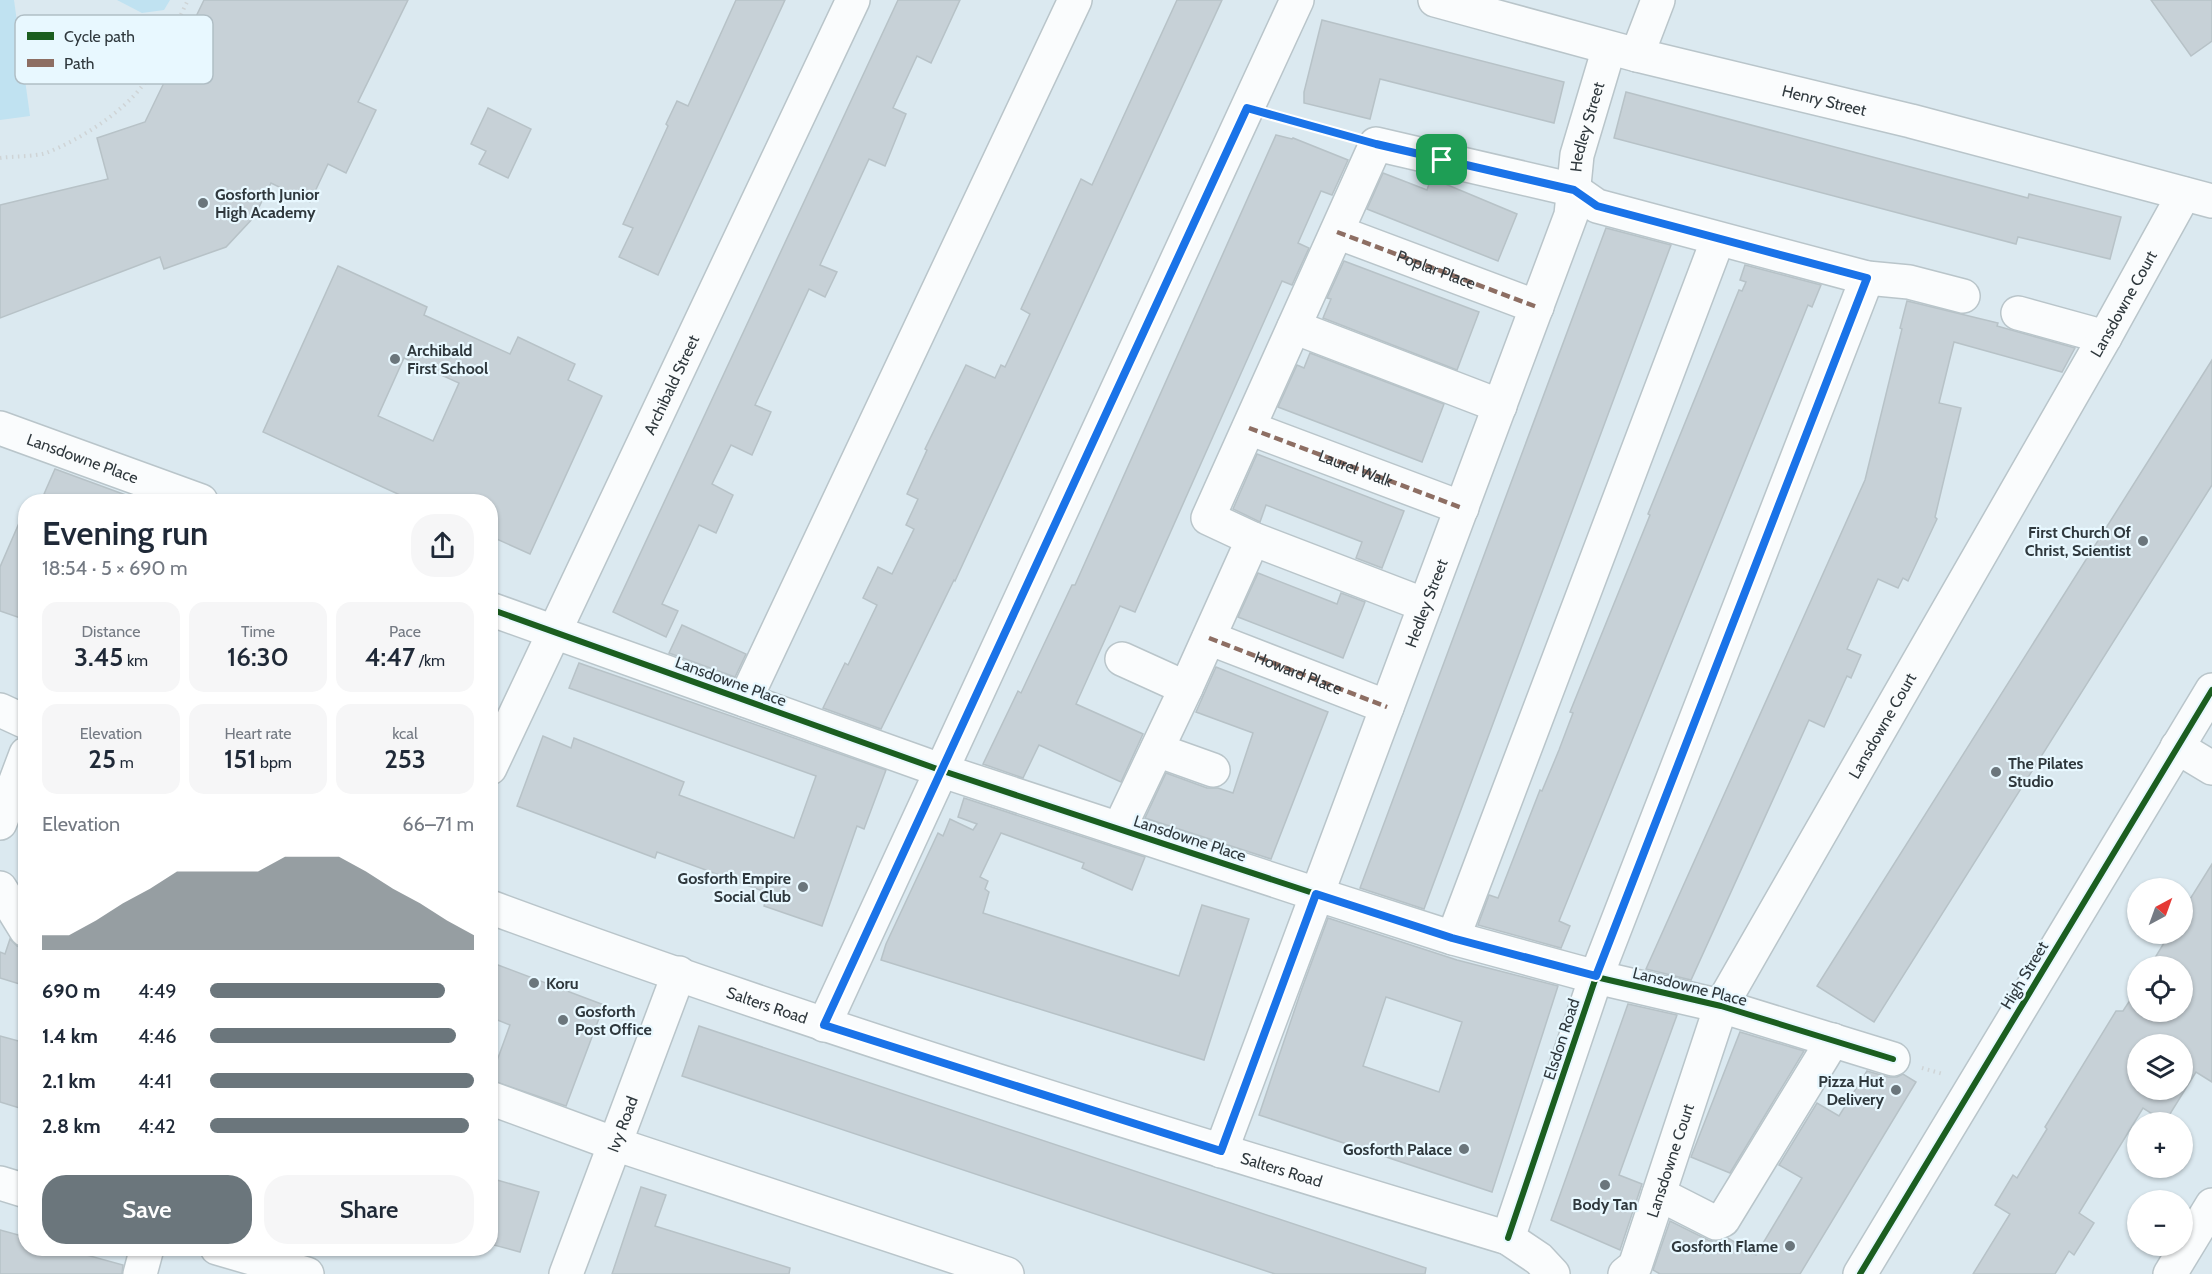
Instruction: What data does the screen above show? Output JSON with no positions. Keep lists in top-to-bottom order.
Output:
{
  "streets": {
    "street": [
      "Henry Street",
      "Hedley Street",
      "Poplar Place",
      "Lansdowne Court",
      "Archibald Street",
      "Lansdowne Place",
      "Laurel Walk",
      "Howard Place",
      "High Street",
      "Salters Road",
      "Elsdon Road",
      "Ivy Road"
    ]
  },
  "crossings": [
    ["Henry Street", "Hedley Street"],
    ["Henry Street", "Lansdowne Court"],
    ["Hedley Street", "Poplar Place"],
    ["Hedley Street", "Lansdowne Place"],
    ["Hedley Street", "Laurel Walk"],
    ["Hedley Street", "Howard Place"],
    ["Hedley Street", "Salters Road"],
    ["Lansdowne Court", "Lansdowne Place"],
    ["Archibald Street", "Lansdowne Place"],
    ["Lansdowne Place", "Elsdon Road"],
    ["Salters Road", "Elsdon Road"],
    ["Salters Road", "Ivy Road"]
  ],
  "places": [
    "Gosforth Junior High Academy",
    "Archibald First School",
    "First Church Of Christ, Scientist",
    "The Pilates Studio",
    "Gosforth Empire Social Club",
    "Koru",
    "Gosforth Post Office",
    "Pizza Hut Delivery",
    "Gosforth Palace",
    "Body Tan",
    "Gosforth Flame"
  ],
  "legend": ["Cycle path", "Path"],
  "north": "top right",
  "page": {
    "heading": ["Evening run", "18:54 · 5 × 690 m"],
    "stats": [
      ["Distance", "3.45 km"],
      ["Time", "16:30"],
      ["Pace", "4:47 /km"],
      ["Elevation", "25 m"],
      ["Heart rate", "151 bpm"],
      ["kcal", "253"]
    ],
    "chart": ["Elevation", "66–71 m"],
    "map_buttons": ["+", "−"],
    "list": [
      {
        "name": "690 m",
        "note": "4:49"
      },
      {
        "name": "1.4 km",
        "note": "4:46"
      },
      {
        "name": "2.1 km",
        "note": "4:41"
      },
      {
        "name": "2.8 km",
        "note": "4:42"
      }
    ],
    "buttons": ["Save", "Share"]
  }
}
